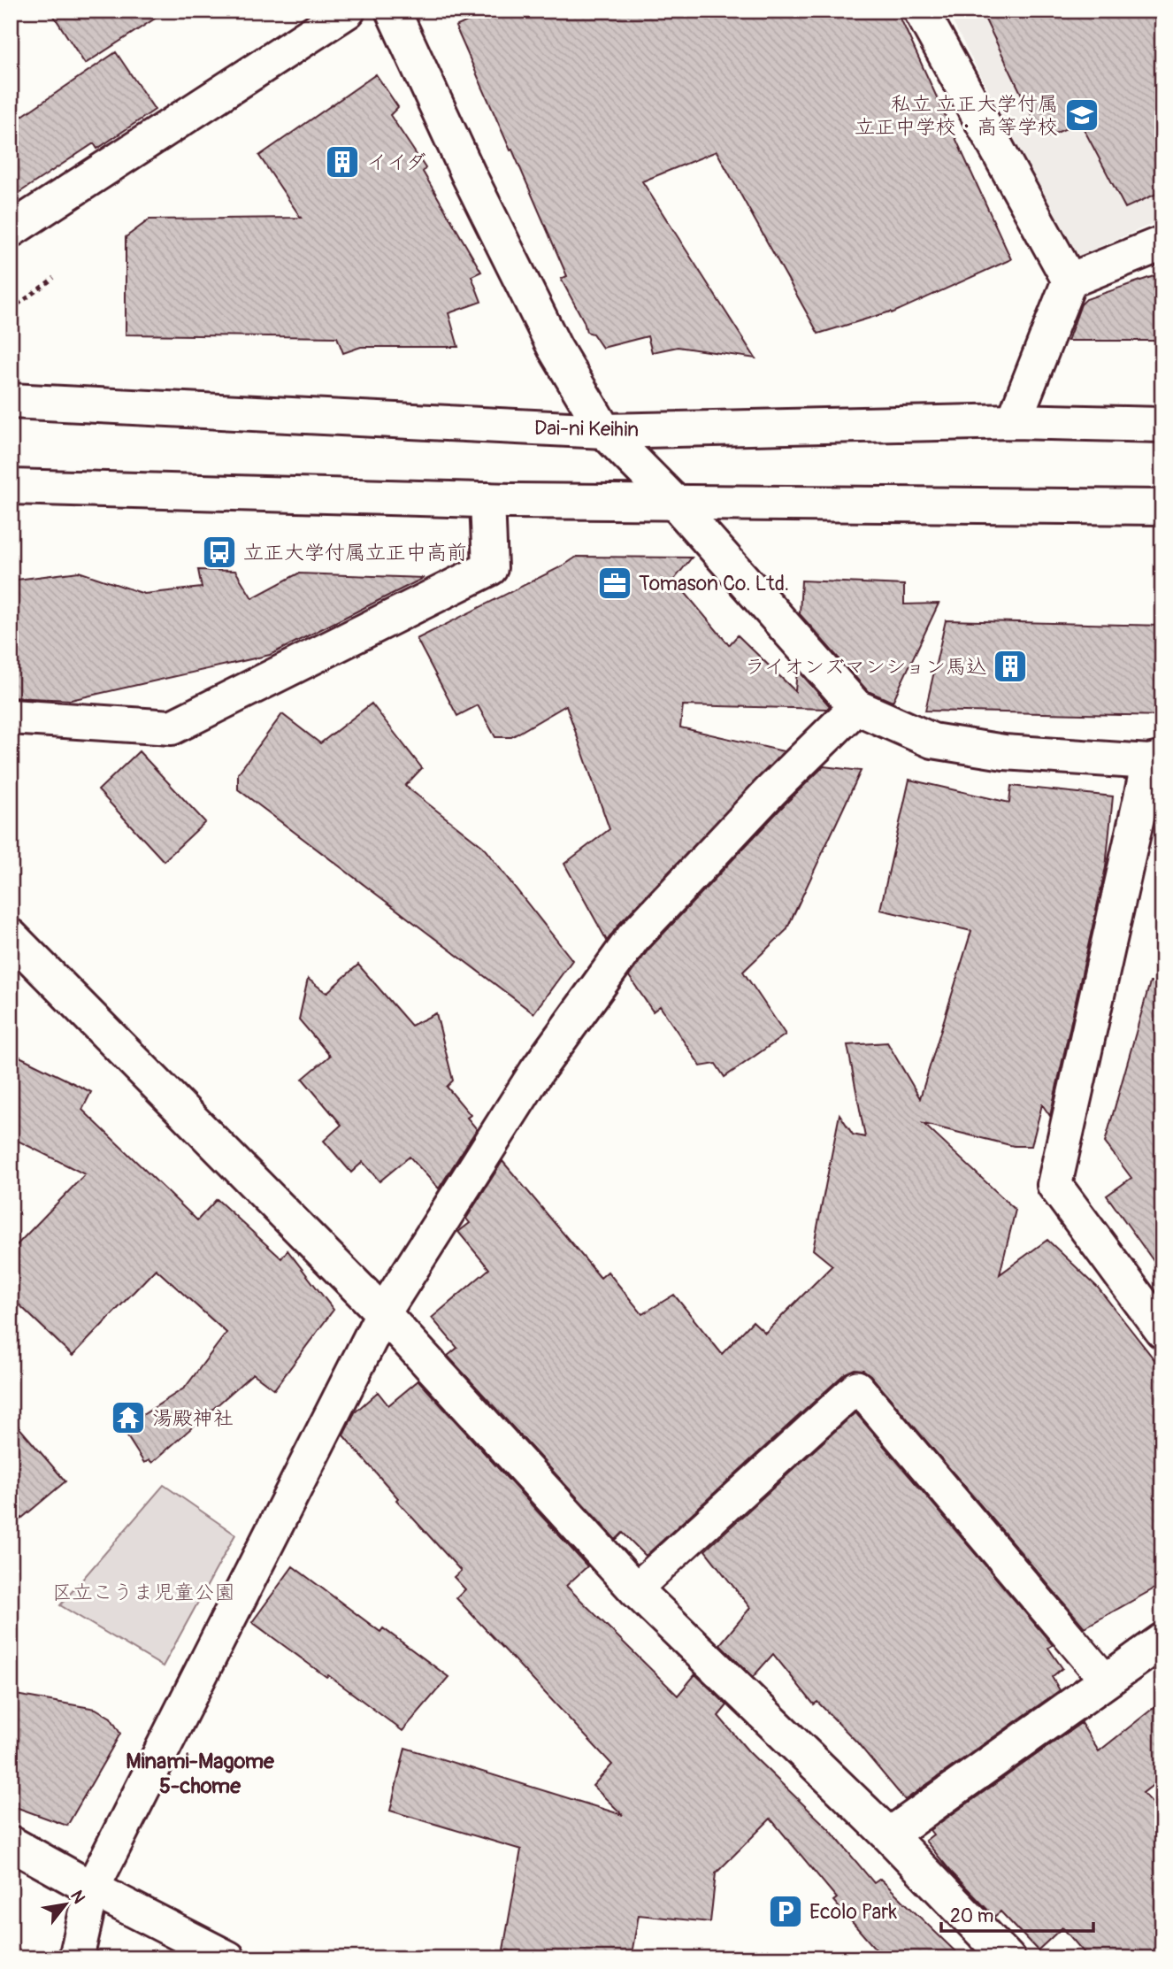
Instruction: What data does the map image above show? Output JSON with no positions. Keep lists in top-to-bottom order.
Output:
{
  "streets": {
    "main road": ["Dai-ni Keihin"]
  },
  "districts": ["Minami-Magome 5-chome"],
  "parks": ["区立こうま児童公園"],
  "places": {
    "school or university": ["私立 立正大学付属 立正中学校・高等学校"],
    "building": ["イイダ", "ライオンズマンション馬込"],
    "bus stop": ["立正大学付属立正中高前"],
    "office": ["Tomason Co. Ltd."],
    "temple": ["湯殿神社"],
    "parking": ["Ecolo Park"]
  },
  "scale_bar": "20 m",
  "north": "top right"
}
